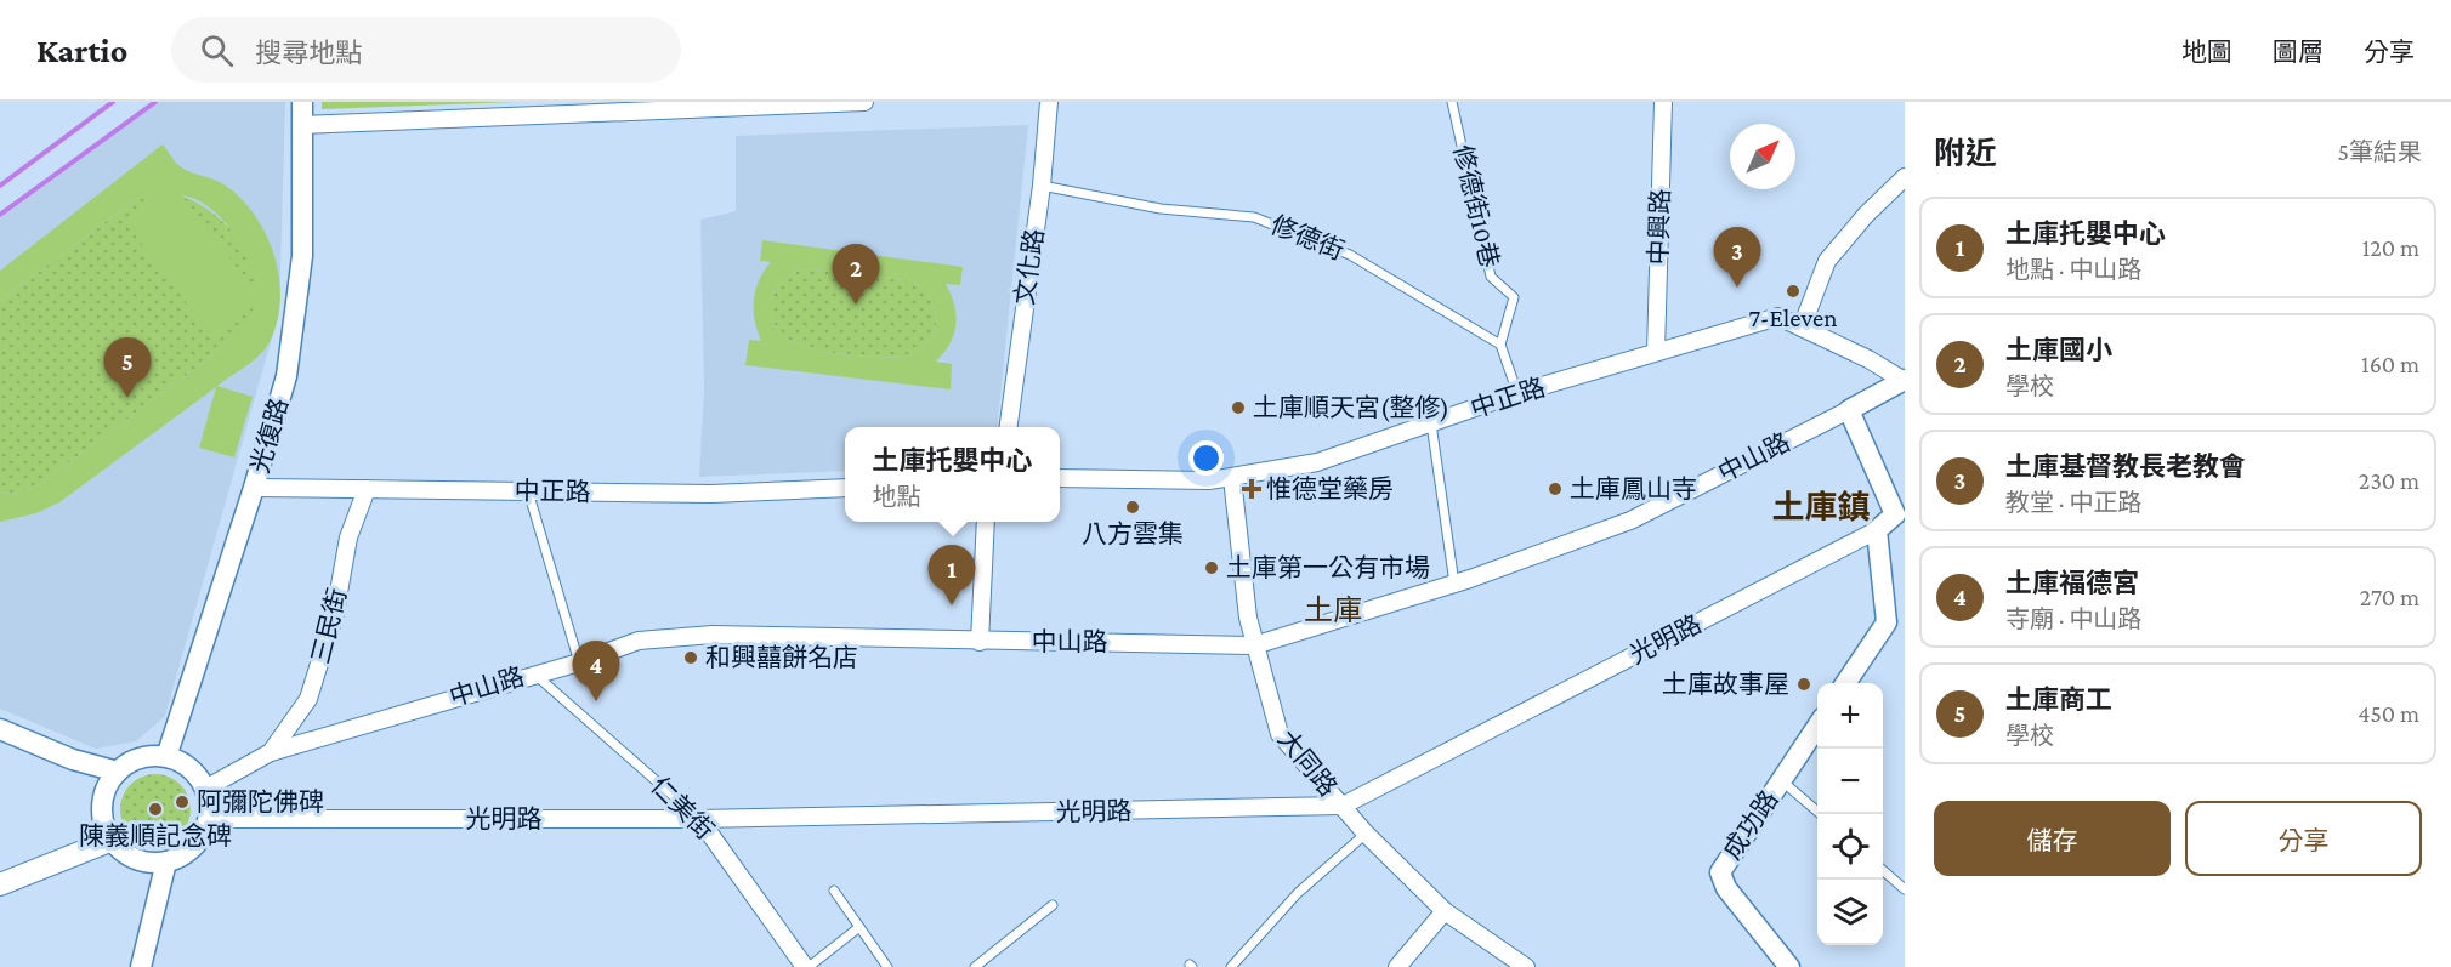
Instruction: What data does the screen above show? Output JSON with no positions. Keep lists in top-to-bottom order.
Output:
{
  "streets": {
    "street": [
      "中興路",
      "文化路",
      "中正路",
      "光復路",
      "中山路",
      "三民街",
      "光明路",
      "大同路",
      "仁美街",
      "成功路"
    ],
    "lane": ["修德街10巷", "修德街"]
  },
  "crossings": [
    ["修德街10巷", "修德街"],
    ["中興路", "中正路"],
    ["修德街", "文化路"],
    ["中正路", "光復路"],
    ["中正路", "中山路"],
    ["中正路", "三民街"],
    ["中正路", "大同路"],
    ["光復路", "中山路"],
    ["光復路", "光明路"],
    ["中山路", "三民街"],
    ["中山路", "光明路"],
    ["中山路", "大同路"],
    ["中山路", "仁美街"],
    ["光明路", "大同路"],
    ["光明路", "仁美街"]
  ],
  "districts": ["土庫鎮", "土庫"],
  "places": {
    "other": [
      "7-Eleven",
      "土庫順天宮(整修)",
      "土庫鳳山寺",
      "八方雲集",
      "土庫第一公有市場",
      "和興囍餅名店",
      "土庫故事屋",
      "阿彌陀佛碑",
      "陳義順記念碑"
    ],
    "health": ["惟德堂藥房"]
  },
  "north": "top right",
  "page": {
    "header": "Kartio",
    "search": "搜尋地點",
    "nav": ["地圖", "圖層", "分享"],
    "heading": ["附近", "5筆結果"],
    "list": [
      {
        "mark": "1",
        "name": "土庫托嬰中心",
        "note": "地點 · 中山路",
        "value": "120 m"
      },
      {
        "mark": "2",
        "name": "土庫國小",
        "note": "學校",
        "value": "160 m"
      },
      {
        "mark": "3",
        "name": "土庫基督教長老教會",
        "note": "教堂 · 中正路",
        "value": "230 m"
      },
      {
        "mark": "4",
        "name": "土庫福德宮",
        "note": "寺廟 · 中山路",
        "value": "270 m"
      },
      {
        "mark": "5",
        "name": "土庫商工",
        "note": "學校",
        "value": "450 m"
      }
    ],
    "pins": [
      "3",
      "2",
      "5",
      "1",
      "4"
    ],
    "popup": ["土庫托嬰中心", "地點"],
    "map_buttons": ["+", "−"],
    "buttons": ["儲存", "分享"]
  }
}
